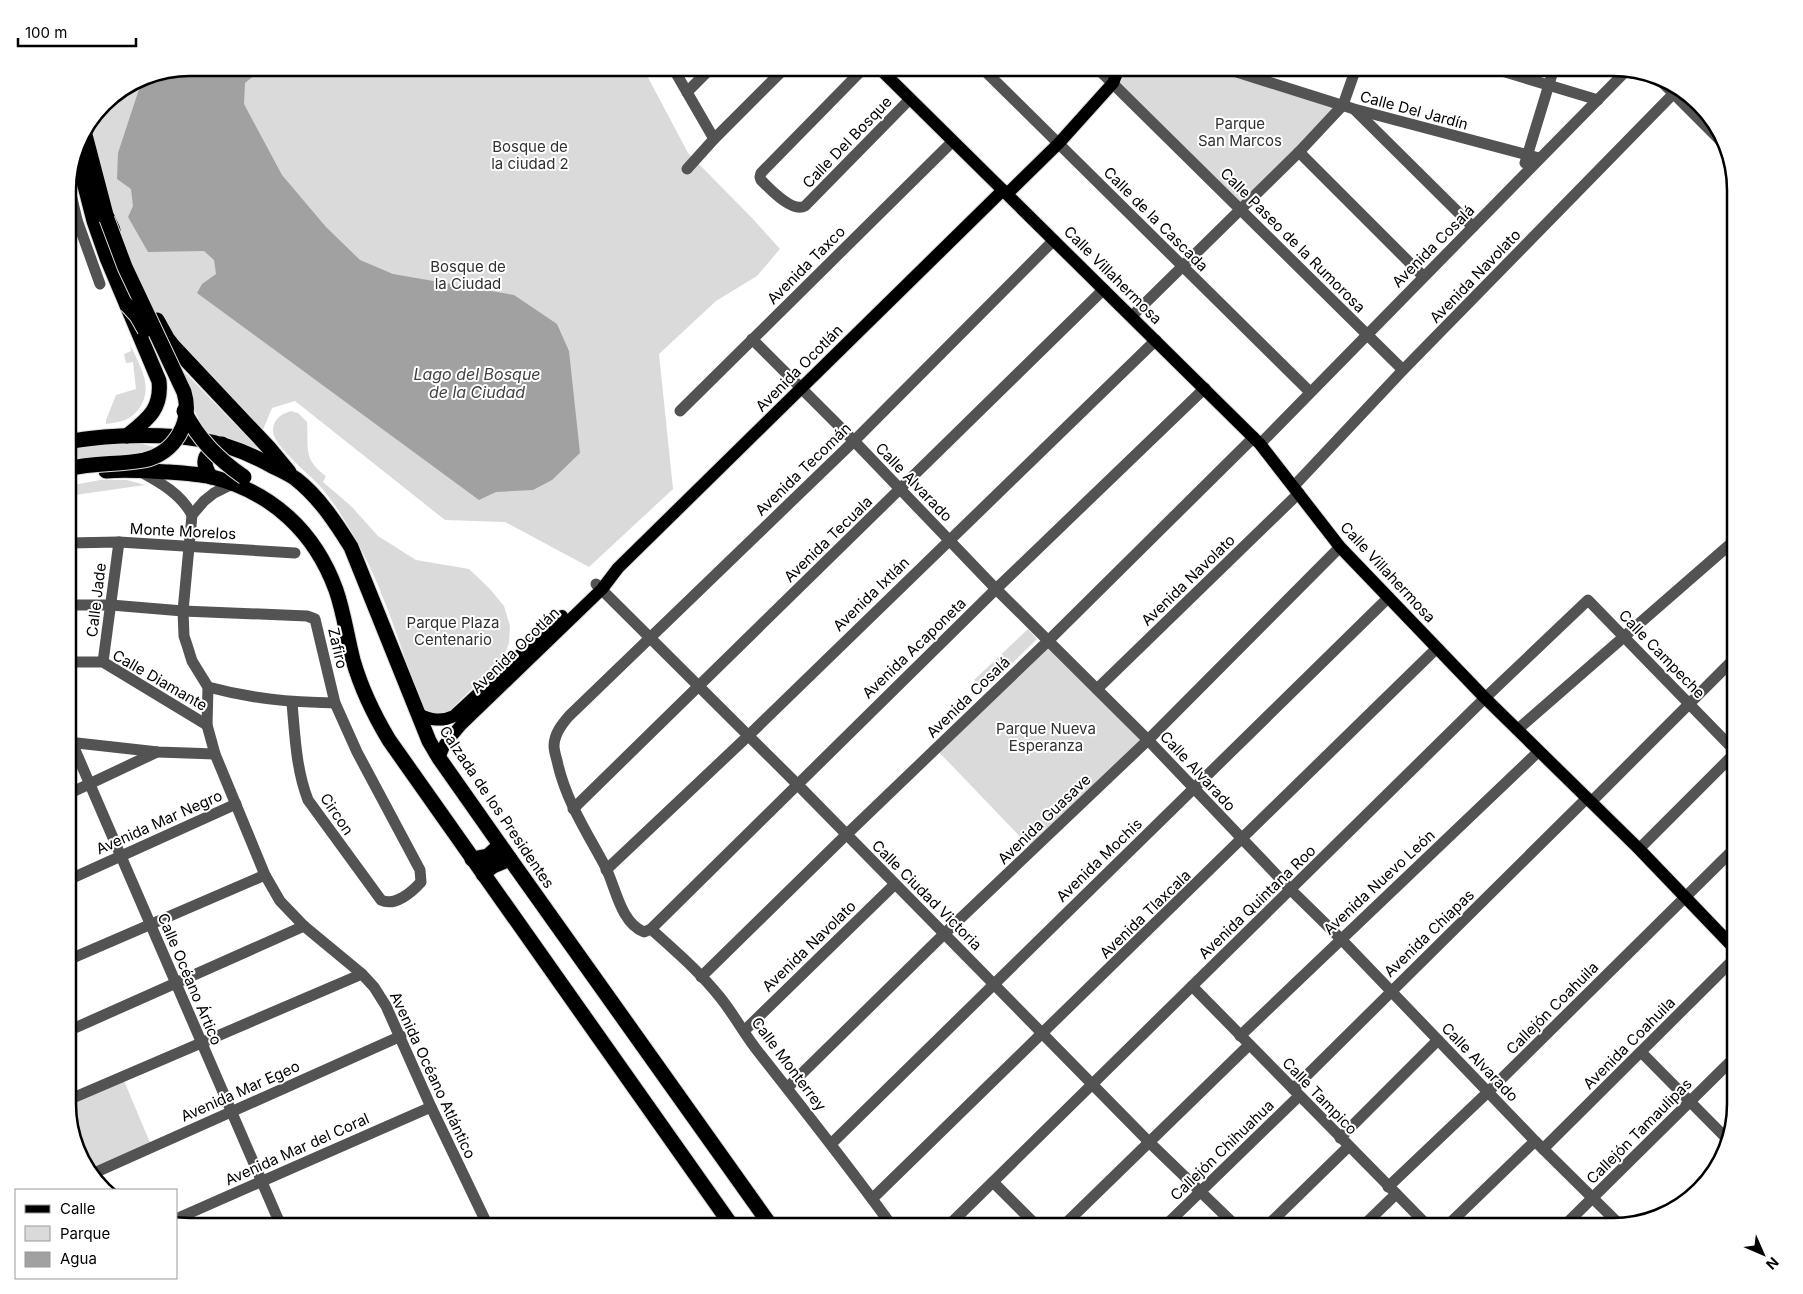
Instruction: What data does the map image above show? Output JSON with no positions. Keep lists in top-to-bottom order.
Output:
{
  "streets": {
    "highway": ["Calzada de los Presidentes"],
    "main road": ["Calle Villahermosa", "Avenida Ocotlán"],
    "street": [
      "Calle Del Jardín",
      "Calle Del Bosque",
      "Calle de la Cascada",
      "Calle Paseo de la Rumorosa",
      "Avenida Cosalá",
      "Avenida Taxco",
      "Avenida Navolato",
      "Avenida Tecomán",
      "Calle Alvarado",
      "Monte Morelos",
      "Avenida Tecuala",
      "Avenida Ixtlán",
      "Calle Jade",
      "Zafiro",
      "Avenida Acaponeta",
      "Calle Campeche",
      "Calle Diamante",
      "Circon",
      "Avenida Guasave",
      "Avenida Mar Negro",
      "Avenida Mochis",
      "Avenida Nuevo León",
      "Calle Ciudad Victoria",
      "Avenida Quintana Roo",
      "Avenida Tlaxcala",
      "Avenida Chiapas",
      "Calle Océano Ártico",
      "Callejón Coahuila",
      "Avenida Coahuila",
      "Calle Monterrey",
      "Avenida Océano Atlántico",
      "Avenida Mar Egeo",
      "Calle Tampico",
      "Callejón Tamaulipas",
      "Avenida Mar del Coral",
      "Callejón Chihuahua"
    ]
  },
  "crossings": [
    ["Calle Del Jardín", "Avenida Cosalá"],
    ["Calle Del Bosque", "Calle Villahermosa"],
    ["Calle de la Cascada", "Avenida Cosalá"],
    ["Calle de la Cascada", "Avenida Ocotlán"],
    ["Calle Paseo de la Rumorosa", "Avenida Cosalá"],
    ["Calle Paseo de la Rumorosa", "Avenida Navolato"],
    ["Calle Paseo de la Rumorosa", "Avenida Ocotlán"],
    ["Avenida Cosalá", "Calle Villahermosa"],
    ["Avenida Cosalá", "Calle Alvarado"],
    ["Avenida Cosalá", "Calle Ciudad Victoria"],
    ["Avenida Cosalá", "Calle Monterrey"],
    ["Avenida Taxco", "Calle Villahermosa"],
    ["Avenida Taxco", "Calle Alvarado"],
    ["Calle Villahermosa", "Avenida Navolato"],
    ["Calle Villahermosa", "Avenida Ocotlán"],
    ["Calle Villahermosa", "Avenida Tecomán"],
    ["Calle Villahermosa", "Avenida Tecuala"],
    ["Calle Villahermosa", "Avenida Ixtlán"],
    ["Calle Villahermosa", "Avenida Acaponeta"],
    ["Calle Villahermosa", "Avenida Guasave"],
    ["Calle Villahermosa", "Avenida Mochis"],
    ["Calle Villahermosa", "Avenida Nuevo León"],
    ["Calle Villahermosa", "Avenida Quintana Roo"],
    ["Calle Villahermosa", "Avenida Tlaxcala"],
    ["Calle Villahermosa", "Avenida Chiapas"],
    ["Calle Villahermosa", "Callejón Coahuila"],
    ["Avenida Navolato", "Calle Alvarado"],
    ["Avenida Navolato", "Calle Ciudad Victoria"],
    ["Avenida Navolato", "Calle Monterrey"],
    ["Avenida Ocotlán", "Calle Alvarado"],
    ["Avenida Ocotlán", "Calzada de los Presidentes"],
    ["Avenida Ocotlán", "Calle Ciudad Victoria"],
    ["Avenida Tecomán", "Calle Alvarado"],
    ["Avenida Tecomán", "Calle Ciudad Victoria"],
    ["Avenida Tecomán", "Calle Monterrey"],
    ["Calle Alvarado", "Avenida Tecuala"],
    ["Calle Alvarado", "Avenida Ixtlán"],
    ["Calle Alvarado", "Avenida Acaponeta"],
    ["Calle Alvarado", "Avenida Guasave"],
    ["Calle Alvarado", "Avenida Mochis"],
    ["Calle Alvarado", "Avenida Nuevo León"],
    ["Calle Alvarado", "Avenida Quintana Roo"],
    ["Calle Alvarado", "Avenida Tlaxcala"],
    ["Calle Alvarado", "Avenida Chiapas"],
    ["Calle Alvarado", "Callejón Coahuila"],
    ["Calle Alvarado", "Avenida Coahuila"],
    ["Calle Alvarado", "Callejón Tamaulipas"],
    ["Monte Morelos", "Calle Jade"],
    ["Avenida Tecuala", "Calle Ciudad Victoria"],
    ["Avenida Tecuala", "Calle Monterrey"],
    ["Avenida Ixtlán", "Calle Ciudad Victoria"],
    ["Avenida Ixtlán", "Calle Monterrey"],
    ["Calle Jade", "Zafiro"],
    ["Calle Jade", "Calle Diamante"],
    ["Zafiro", "Circon"],
    ["Avenida Acaponeta", "Calle Ciudad Victoria"],
    ["Avenida Acaponeta", "Calle Monterrey"],
    ["Calle Campeche", "Avenida Quintana Roo"],
    ["Calle Campeche", "Avenida Chiapas"],
    ["Calle Diamante", "Avenida Océano Atlántico"],
    ["Avenida Guasave", "Calle Ciudad Victoria"],
    ["Avenida Guasave", "Calle Monterrey"],
    ["Avenida Mar Negro", "Calle Océano Ártico"],
    ["Avenida Mar Negro", "Avenida Océano Atlántico"],
    ["Avenida Mochis", "Calle Ciudad Victoria"],
    ["Avenida Mochis", "Calle Monterrey"],
    ["Avenida Nuevo León", "Calle Tampico"],
    ["Calle Ciudad Victoria", "Avenida Quintana Roo"],
    ["Calle Ciudad Victoria", "Avenida Tlaxcala"],
    ["Calle Ciudad Victoria", "Callejón Chihuahua"],
    ["Avenida Quintana Roo", "Calle Tampico"],
    ["Avenida Tlaxcala", "Calle Monterrey"],
    ["Avenida Chiapas", "Calle Tampico"],
    ["Avenida Chiapas", "Callejón Chihuahua"],
    ["Calle Océano Ártico", "Avenida Mar Egeo"],
    ["Calle Océano Ártico", "Avenida Mar del Coral"],
    ["Callejón Coahuila", "Calle Tampico"],
    ["Avenida Océano Atlántico", "Avenida Mar Egeo"],
    ["Avenida Océano Atlántico", "Avenida Mar del Coral"],
    ["Calle Tampico", "Callejón Chihuahua"]
  ],
  "water": ["Lago del Bosque de la Ciudad"],
  "parks": [
    "Parque San Marcos",
    "Bosque de la ciudad 2",
    "Bosque de la Ciudad",
    "Parque Plaza Centenario",
    "Parque Nueva Esperanza"
  ],
  "legend": ["Calle", "Parque", "Agua"],
  "scale_bar": "100 m",
  "north": "bottom right"
}
